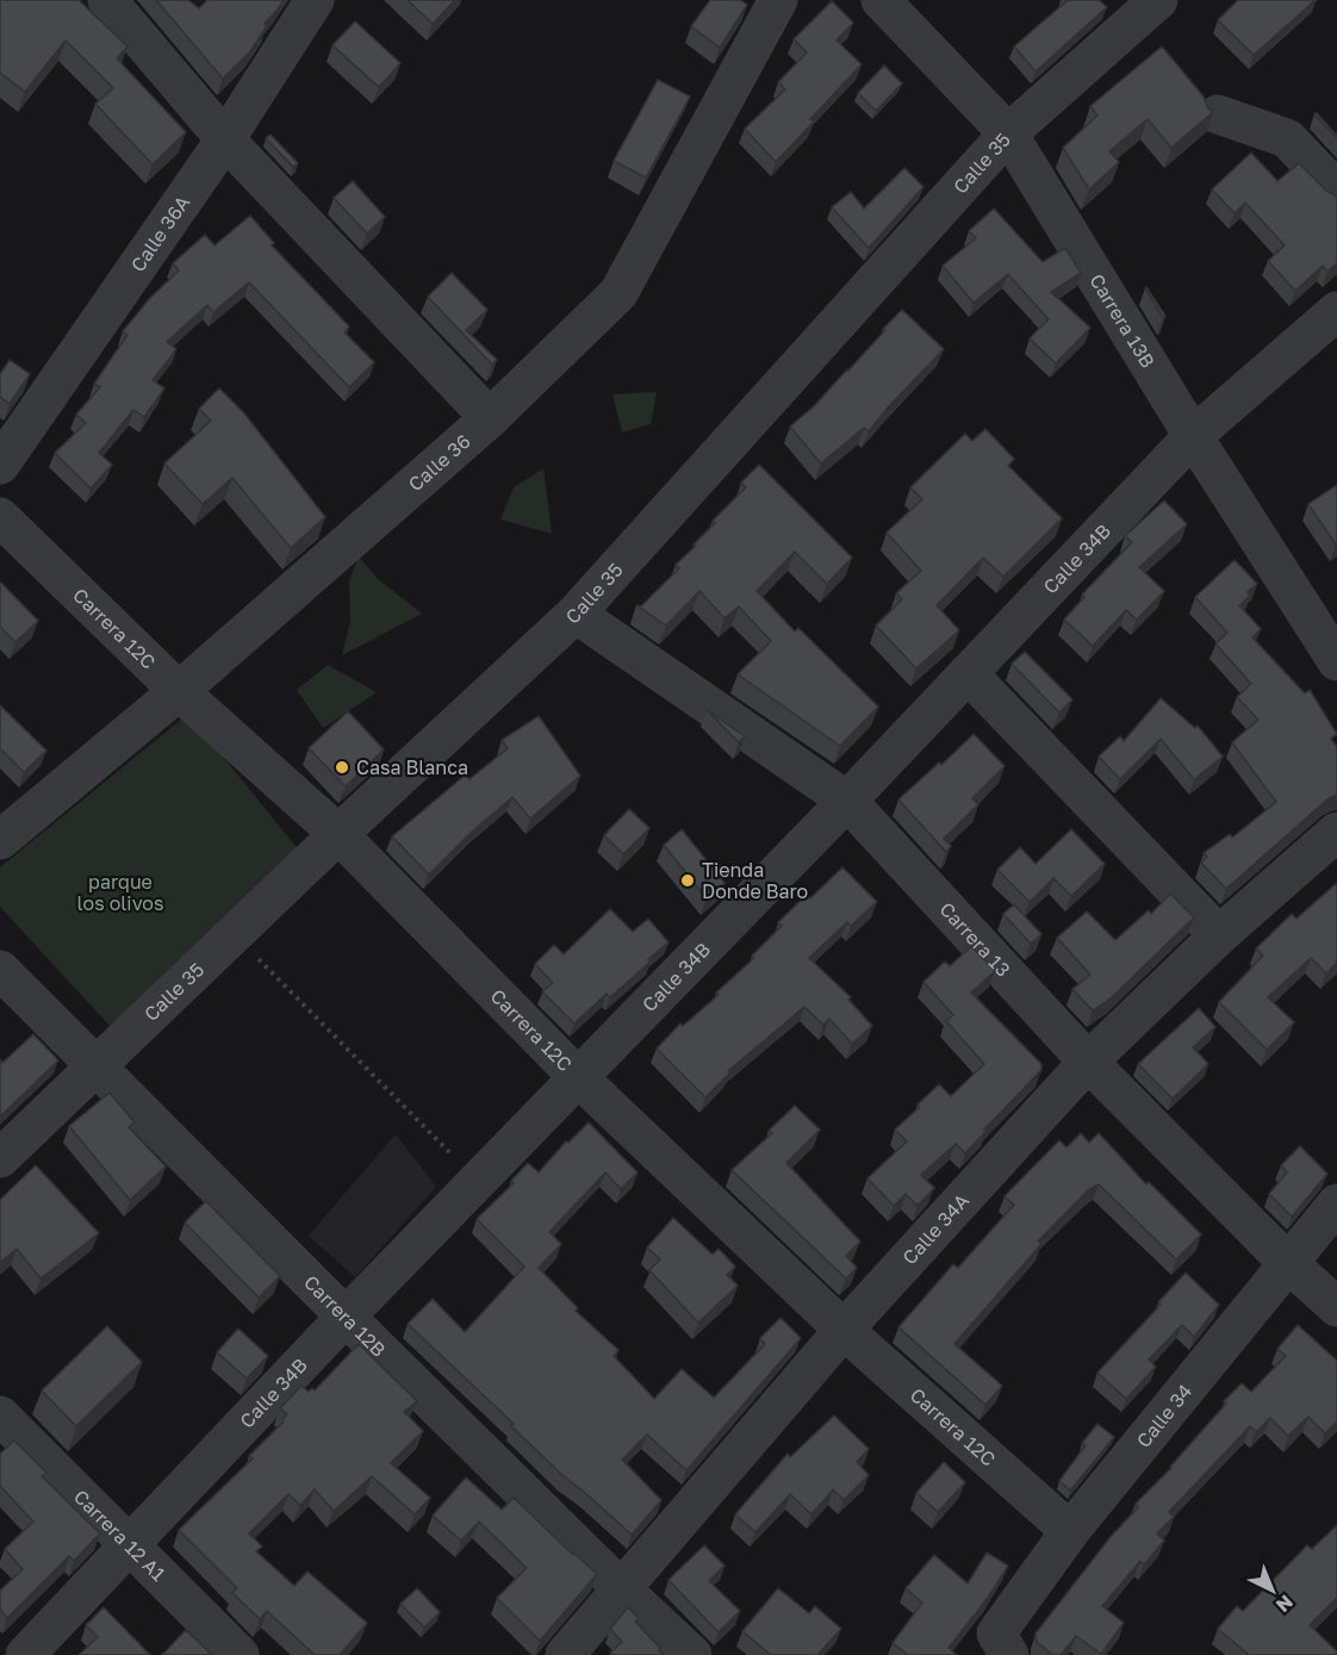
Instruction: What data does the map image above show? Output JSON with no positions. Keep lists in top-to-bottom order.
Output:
{
  "streets": {
    "street": [
      "Calle 35",
      "Calle 36A",
      "Carrera 13B",
      "Calle 36",
      "Calle 34B",
      "Carrera 12C",
      "Carrera 13",
      "Calle 34A",
      "Carrera 12B",
      "Calle 34",
      "Carrera 12 A1"
    ]
  },
  "crossings": [
    ["Calle 35", "Carrera 13B"],
    ["Calle 35", "Carrera 12C"],
    ["Calle 35", "Carrera 13"],
    ["Calle 35", "Carrera 12B"],
    ["Carrera 13B", "Calle 34B"],
    ["Calle 36", "Carrera 12C"],
    ["Calle 34B", "Carrera 12C"],
    ["Calle 34B", "Carrera 13"],
    ["Calle 34B", "Carrera 12B"],
    ["Calle 34B", "Carrera 12 A1"],
    ["Carrera 12C", "Calle 34A"],
    ["Carrera 12C", "Calle 34"],
    ["Carrera 13", "Calle 34A"],
    ["Carrera 13", "Calle 34"],
    ["Calle 34A", "Carrera 12B"]
  ],
  "parks": ["parque los olivos"],
  "places": ["Casa Blanca", "Tienda Donde Baro"],
  "north": "bottom right"
}
